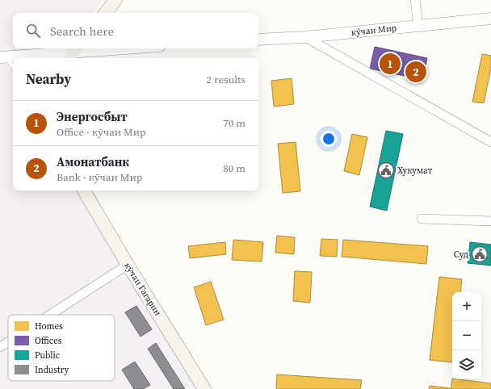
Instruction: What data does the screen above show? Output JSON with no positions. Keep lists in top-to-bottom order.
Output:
{
  "streets": {
    "main road": ["кӯчаи Гагарин"],
    "street": ["кӯчаи Мир"]
  },
  "places": {
    "public building": ["Хукумат", "Суд"]
  },
  "legend": [
    "Homes",
    "Offices",
    "Public",
    "Industry"
  ],
  "page": {
    "search": "Search here",
    "pins": ["1", "2"],
    "heading": ["Nearby", "2 results"],
    "list": [
      {
        "mark": "1",
        "name": "Энергосбыт",
        "note": "Office · кӯчаи Мир",
        "value": "70 m"
      },
      {
        "mark": "2",
        "name": "Амонатбанк",
        "note": "Bank · кӯчаи Мир",
        "value": "80 m"
      }
    ],
    "map_buttons": ["+", "−"]
  }
}
